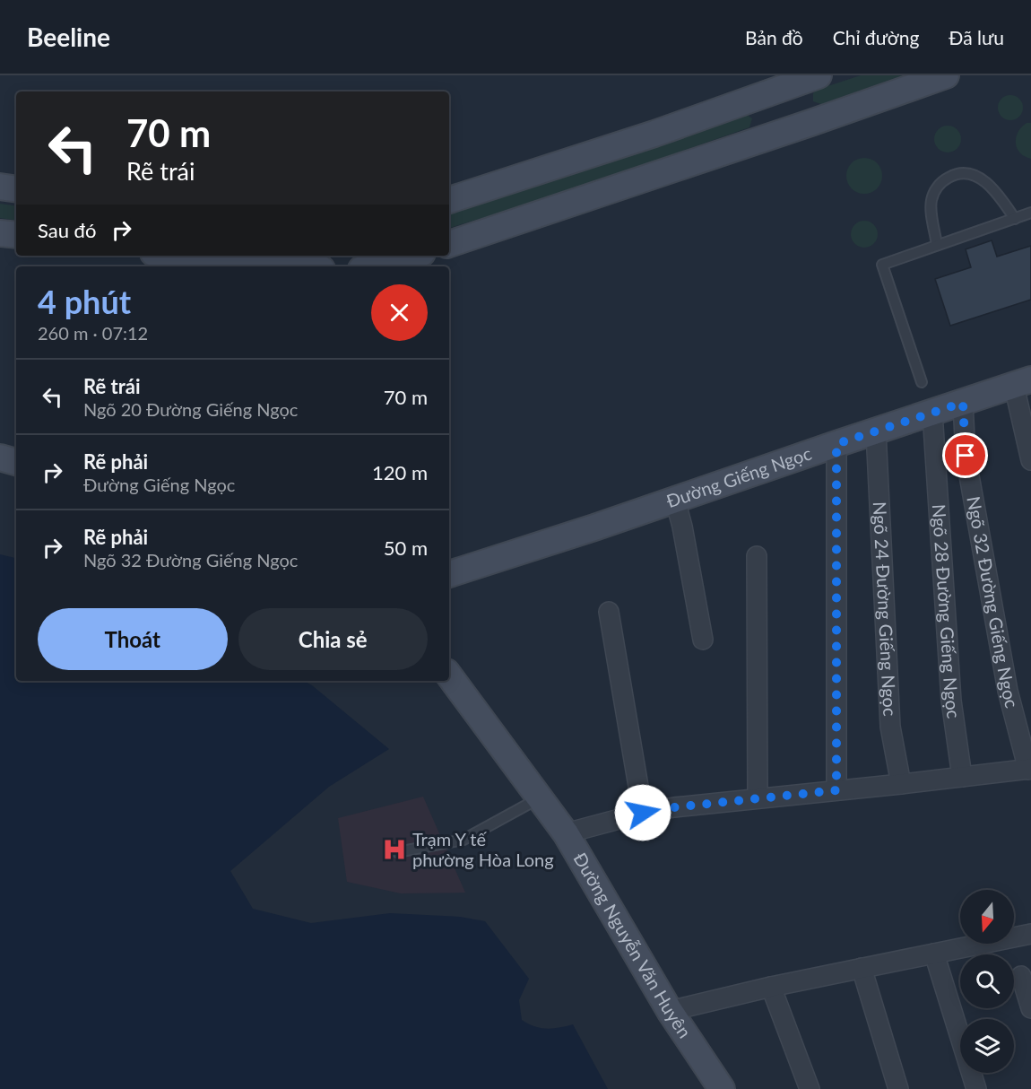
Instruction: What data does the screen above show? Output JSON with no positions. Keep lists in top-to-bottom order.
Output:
{
  "streets": {
    "main road": ["Đường Giếng Ngọc", "Đường Nguyễn Văn Huyên"],
    "street": ["Ngõ 32 Đường Giếng Ngọc", "Ngõ 24 Đường Giếng Ngọc", "Ngõ 28 Đường Giếng Ngọc"]
  },
  "crossings": [
    ["Đường Giếng Ngọc", "Ngõ 32 Đường Giếng Ngọc"],
    ["Đường Giếng Ngọc", "Ngõ 24 Đường Giếng Ngọc"],
    ["Đường Giếng Ngọc", "Ngõ 28 Đường Giếng Ngọc"]
  ],
  "places": {
    "hospital": ["Trạm Y tế phường Hòa Long"]
  },
  "north": "bottom",
  "page": {
    "header": "Beeline",
    "nav": ["Bản đồ", "Chỉ đường", "Đã lưu"],
    "turn": ["70 m", "Rẽ trái"],
    "then": "Sau đó",
    "heading": ["4 phút", "260 m · 07:12"],
    "list": [
      {
        "name": "Rẽ trái",
        "note": "Ngõ 20 Đường Giếng Ngọc",
        "value": "70 m"
      },
      {
        "name": "Rẽ phải",
        "note": "Đường Giếng Ngọc",
        "value": "120 m"
      },
      {
        "name": "Rẽ phải",
        "note": "Ngõ 32 Đường Giếng Ngọc",
        "value": "50 m"
      }
    ],
    "buttons": ["Thoát", "Chia sẻ"]
  }
}
